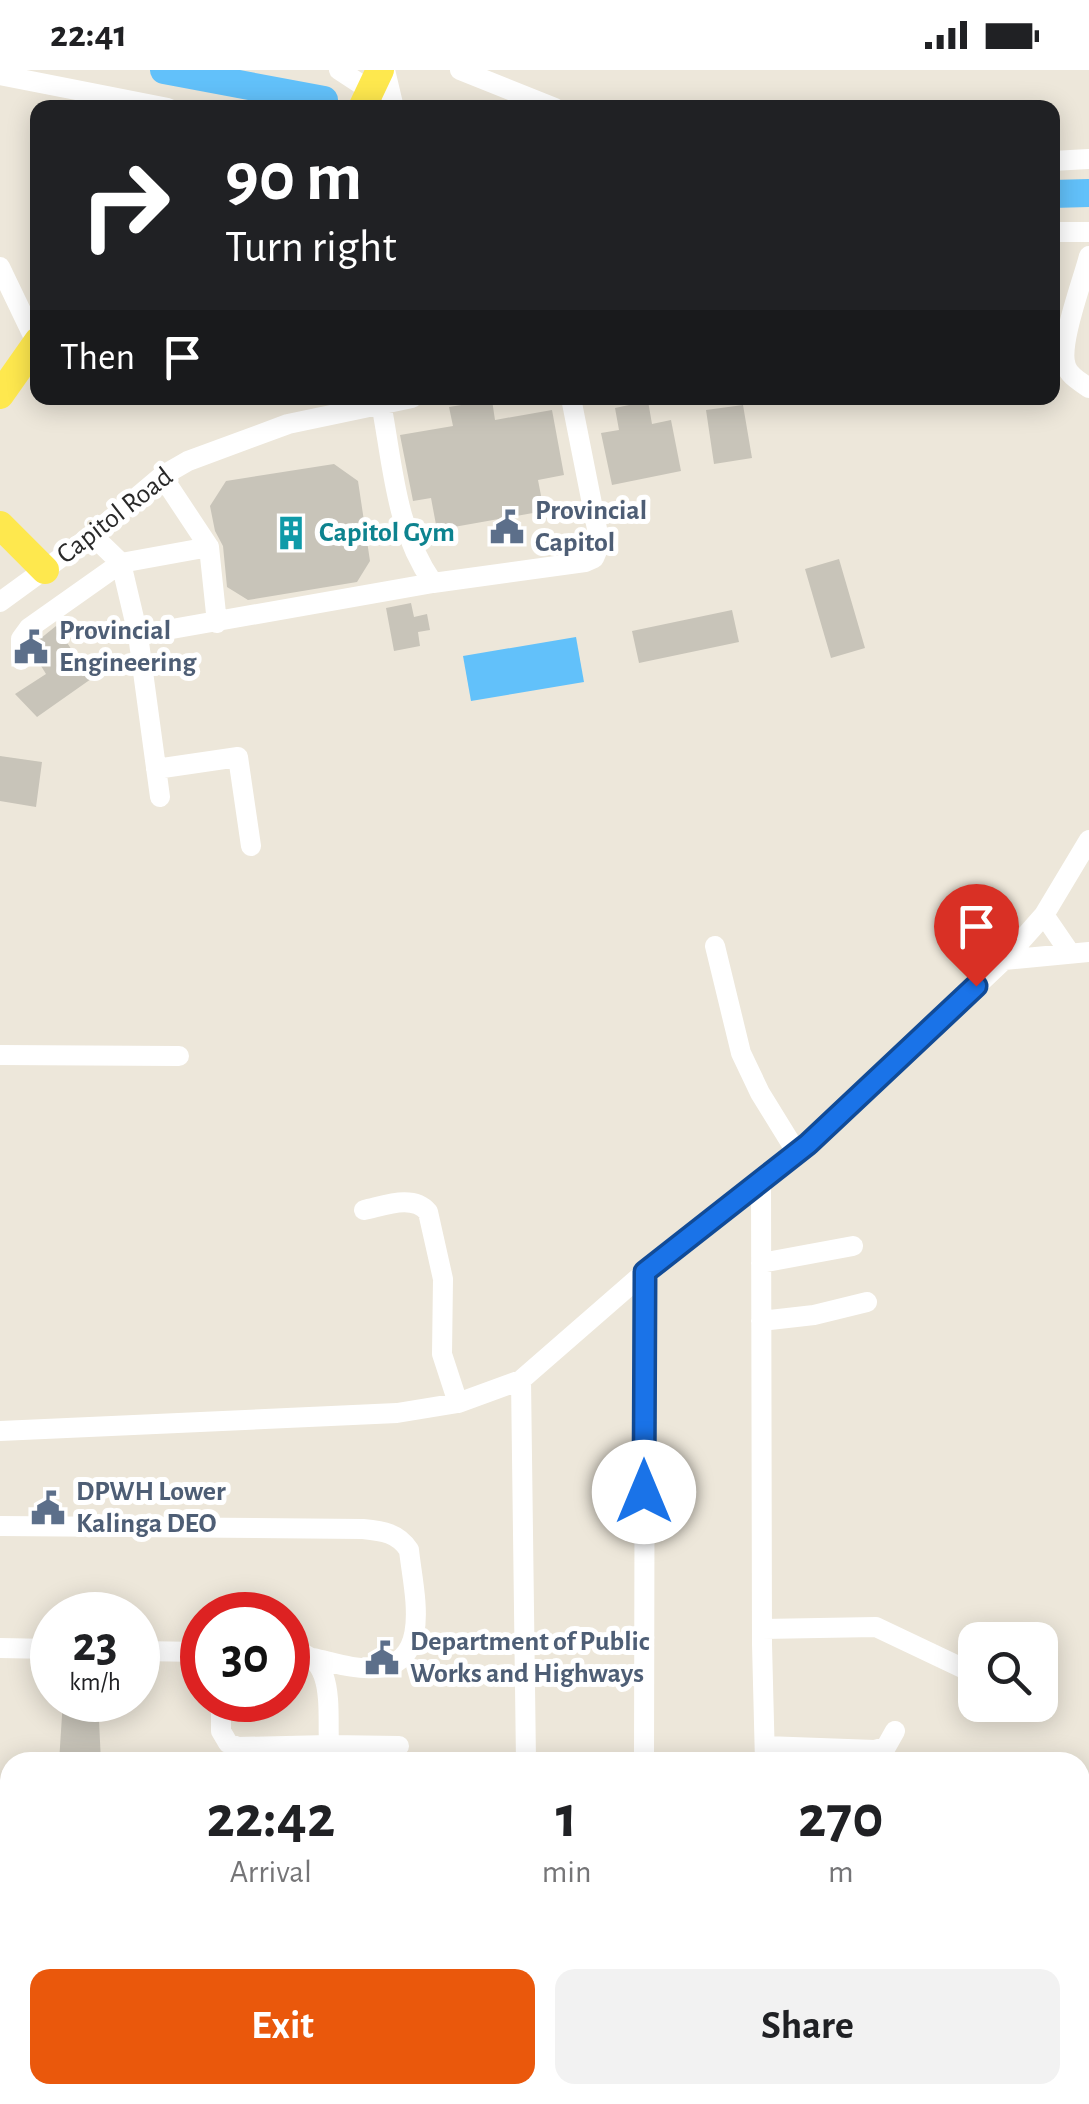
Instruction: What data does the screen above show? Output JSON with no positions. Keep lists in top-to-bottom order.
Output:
{
  "streets": {
    "street": ["Capitol Road"]
  },
  "places": {
    "public building": [
      "Provincial Capitol",
      "Provincial Engineering",
      "DPWH Lower Kalinga DEO",
      "Department of Public Works and Highways"
    ],
    "building": ["Capitol Gym"]
  },
  "page": {
    "status": "22:41",
    "turn": ["90 m", "Turn right"],
    "then": "Then",
    "speed": "23 km/h",
    "limit": "30",
    "eta": [
      "22:42",
      "Arrival",
      "1",
      "min",
      "270",
      "m"
    ],
    "buttons": ["Exit", "Share"]
  }
}
